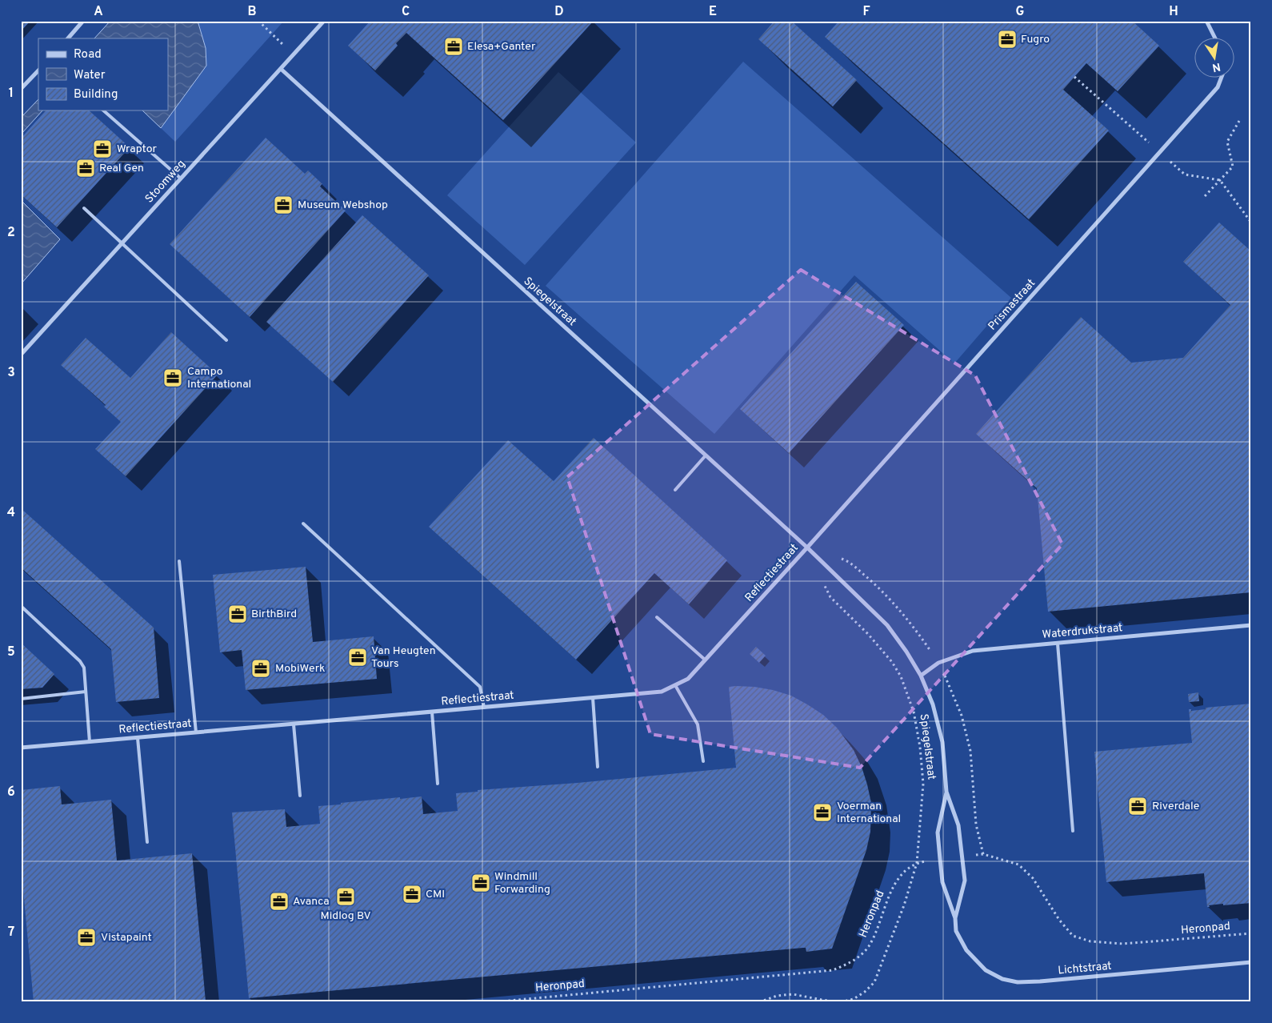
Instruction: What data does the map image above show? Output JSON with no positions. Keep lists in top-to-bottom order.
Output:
{
  "streets": {
    "street": [
      "Stoomweg",
      "Spiegelstraat",
      "Prismastraat",
      "Reflectiestraat",
      "Waterdrukstraat",
      "Lichtstraat"
    ],
    "path": ["Heronpad"]
  },
  "crossings": [
    ["Stoomweg", "Spiegelstraat"],
    ["Spiegelstraat", "Prismastraat"],
    ["Spiegelstraat", "Reflectiestraat"],
    ["Spiegelstraat", "Waterdrukstraat"],
    ["Spiegelstraat", "Heronpad"],
    ["Spiegelstraat", "Lichtstraat"],
    ["Prismastraat", "Reflectiestraat"]
  ],
  "places": {
    "office": [
      "Fugro",
      "Elesa+Ganter",
      "Wraptor",
      "Real Gen",
      "Museum Webshop",
      "Campo International",
      "BirthBird",
      "Van Heugten Tours",
      "MobiWerk",
      "Riverdale",
      "Voerman International",
      "Windmill Forwarding",
      "CMI",
      "Midlog BV",
      "Avanca",
      "Vistapaint"
    ]
  },
  "legend": ["Road", "Water", "Building"],
  "north": "bottom",
  "grid": {
    "columns": [
      "A",
      "B",
      "C",
      "D",
      "E",
      "F",
      "G",
      "H"
    ],
    "rows": [
      "1",
      "2",
      "3",
      "4",
      "5",
      "6",
      "7"
    ]
  }
}
